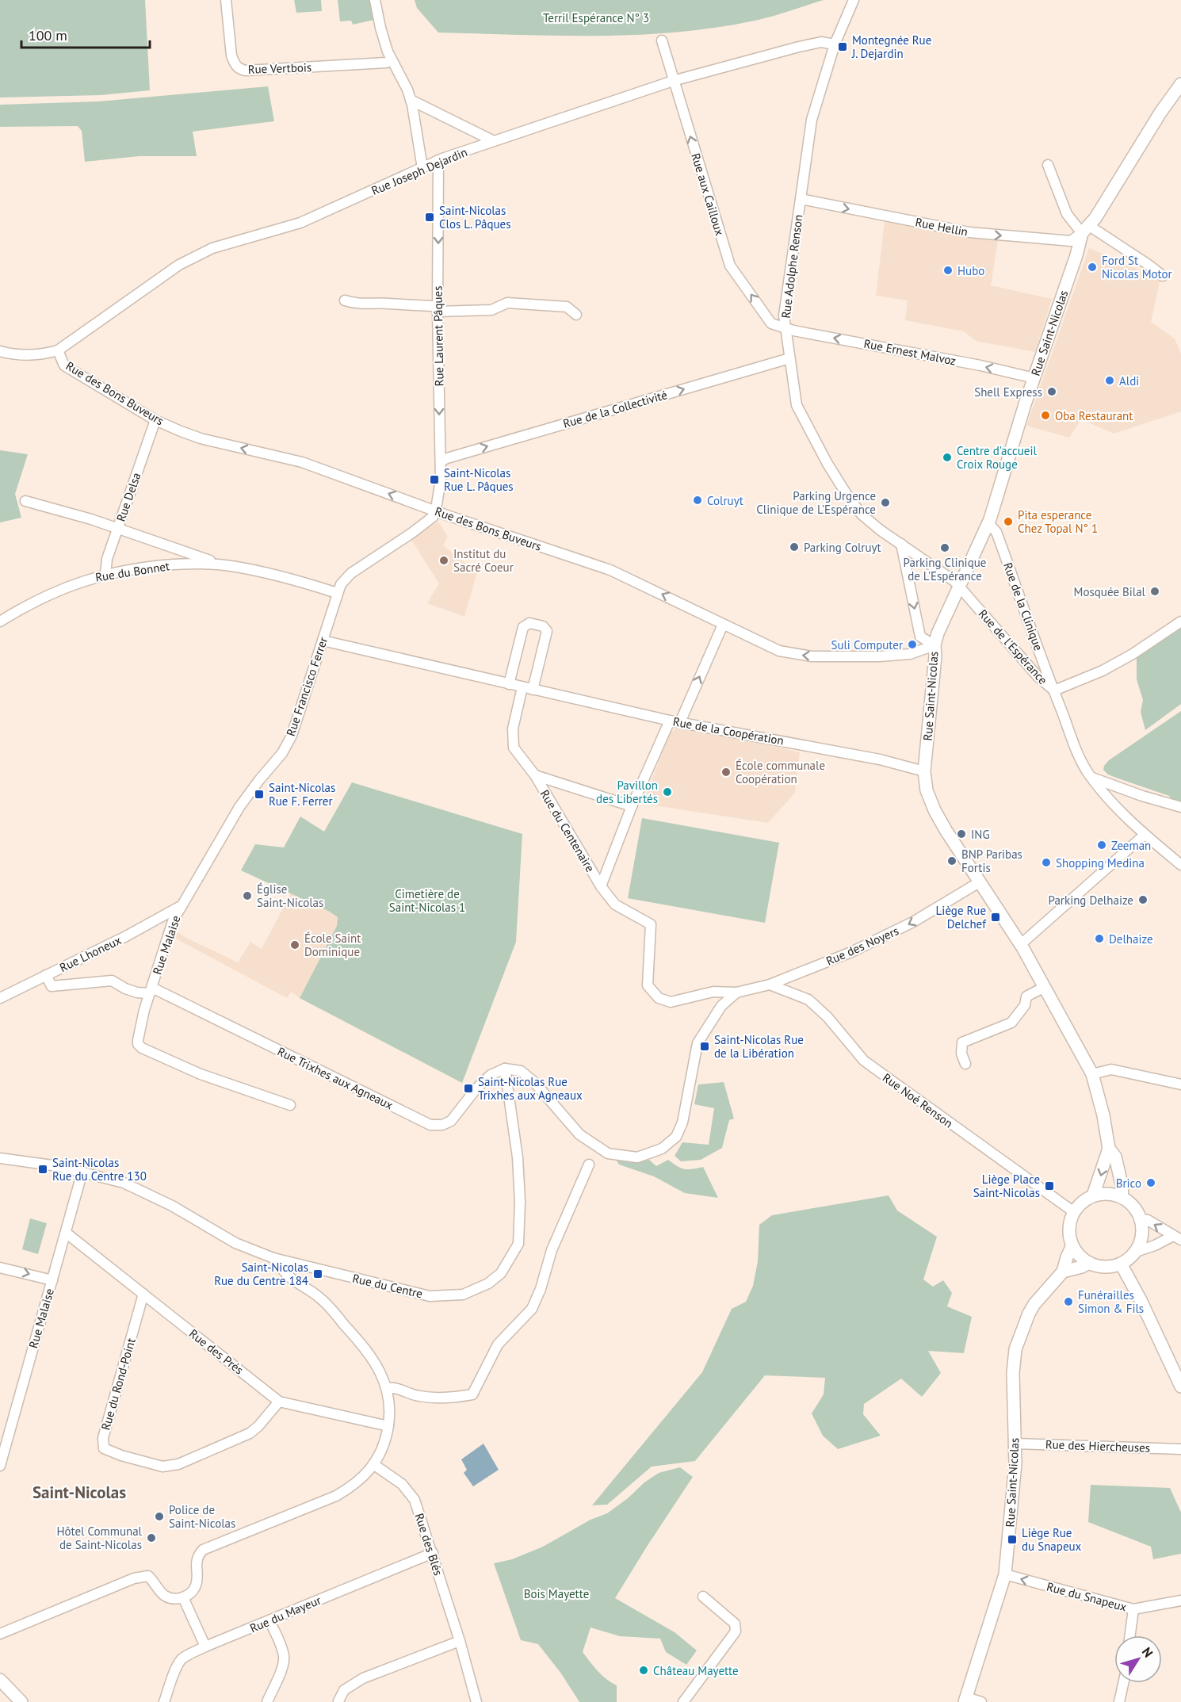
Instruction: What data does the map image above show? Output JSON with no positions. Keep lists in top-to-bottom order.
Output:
{
  "streets": {
    "street": [
      "Rue Vertbois",
      "Rue Joseph Dejardin",
      "Rue aux Cailloux",
      "Rue Hellin",
      "Rue Adolphe Renson",
      "Rue Saint-Nicolas",
      "Rue Laurent Pâques",
      "Rue Ernest Malvoz",
      "Rue des Bons Buveurs",
      "Rue de la Collectivité",
      "Rue Delsa",
      "Rue du Bonnet",
      "Rue de la Clinique",
      "Rue de l'Espérance",
      "Rue Francisco Ferrer",
      "Rue de la Coopération",
      "Rue du Centenaire",
      "Rue Malaise",
      "Rue des Noyers",
      "Rue Lhoneux",
      "Rue Trixhes aux Agneaux",
      "Rue Noé Renson",
      "Rue du Centre",
      "Rue des Prés",
      "Rue du Rond-Point",
      "Rue des Hiercheuses",
      "Rue des Blés",
      "Rue du Snapeux",
      "Rue du Mayeur"
    ]
  },
  "crossings": [
    ["Rue Joseph Dejardin", "Rue aux Cailloux"],
    ["Rue Joseph Dejardin", "Rue Adolphe Renson"],
    ["Rue Joseph Dejardin", "Rue Laurent Pâques"],
    ["Rue Joseph Dejardin", "Rue des Bons Buveurs"],
    ["Rue aux Cailloux", "Rue Adolphe Renson"],
    ["Rue aux Cailloux", "Rue Ernest Malvoz"],
    ["Rue Hellin", "Rue Adolphe Renson"],
    ["Rue Hellin", "Rue Saint-Nicolas"],
    ["Rue Adolphe Renson", "Rue Saint-Nicolas"],
    ["Rue Adolphe Renson", "Rue Ernest Malvoz"],
    ["Rue Adolphe Renson", "Rue de la Collectivité"],
    ["Rue Adolphe Renson", "Rue de l'Espérance"],
    ["Rue Saint-Nicolas", "Rue Ernest Malvoz"],
    ["Rue Saint-Nicolas", "Rue des Bons Buveurs"],
    ["Rue Saint-Nicolas", "Rue de la Clinique"],
    ["Rue Saint-Nicolas", "Rue de l'Espérance"],
    ["Rue Saint-Nicolas", "Rue de la Coopération"],
    ["Rue Saint-Nicolas", "Rue des Noyers"],
    ["Rue Saint-Nicolas", "Rue Noé Renson"],
    ["Rue Saint-Nicolas", "Rue des Hiercheuses"],
    ["Rue Saint-Nicolas", "Rue du Snapeux"],
    ["Rue Laurent Pâques", "Rue des Bons Buveurs"],
    ["Rue Laurent Pâques", "Rue de la Collectivité"],
    ["Rue Laurent Pâques", "Rue Francisco Ferrer"],
    ["Rue des Bons Buveurs", "Rue Delsa"],
    ["Rue des Bons Buveurs", "Rue Francisco Ferrer"],
    ["Rue Delsa", "Rue du Bonnet"],
    ["Rue du Bonnet", "Rue Francisco Ferrer"],
    ["Rue de la Clinique", "Rue de l'Espérance"],
    ["Rue Francisco Ferrer", "Rue de la Coopération"],
    ["Rue Francisco Ferrer", "Rue Malaise"],
    ["Rue Francisco Ferrer", "Rue Lhoneux"],
    ["Rue de la Coopération", "Rue du Centenaire"],
    ["Rue du Centenaire", "Rue des Noyers"],
    ["Rue Malaise", "Rue Lhoneux"],
    ["Rue Malaise", "Rue Trixhes aux Agneaux"],
    ["Rue Malaise", "Rue du Centre"],
    ["Rue Malaise", "Rue des Prés"],
    ["Rue des Noyers", "Rue Noé Renson"],
    ["Rue Lhoneux", "Rue Trixhes aux Agneaux"],
    ["Rue Trixhes aux Agneaux", "Rue du Centre"],
    ["Rue des Prés", "Rue du Rond-Point"],
    ["Rue des Blés", "Rue du Mayeur"]
  ],
  "one_way": [
    "Rue aux Cailloux",
    "Rue Hellin",
    "Rue Laurent Pâques",
    "Rue Ernest Malvoz",
    "Rue des Bons Buveurs",
    "Rue de la Collectivité",
    "Rue des Noyers",
    "Rue du Snapeux"
  ],
  "districts": ["Saint-Nicolas"],
  "parks": ["Terril Espérance N° 3", "Cimetière de Saint-Nicolas 1", "Bois Mayette"],
  "places": {
    "transit": [
      "Montegnée Rue J. Dejardin",
      "Saint-Nicolas Clos L. Pâques",
      "Saint-Nicolas Rue L. Pâques",
      "Saint-Nicolas Rue F. Ferrer",
      "Liège Rue Delchef",
      "Saint-Nicolas Rue de la Libération",
      "Saint-Nicolas Rue Trixhes aux Agneaux",
      "Saint-Nicolas Rue du Centre 130",
      "Liège Place Saint-Nicolas",
      "Saint-Nicolas Rue du Centre 184",
      "Liège Rue du Snapeux"
    ],
    "other": [
      "Ford St Nicolas Motor",
      "Hubo",
      "Aldi",
      "Shell Express",
      "Oba Restaurant",
      "Centre d'accueil Croix Rouge",
      "Colruyt",
      "Parking Urgence Clinique de L'Espérance",
      "Pita esperance Chez Topal N° 1",
      "Parking Colruyt",
      "Parking Clinique de L'Espérance",
      "Institut du Sacré Coeur",
      "Mosquée Bilal",
      "Suli Computer",
      "École communale Coopération",
      "Pavillon des Libertés",
      "ING",
      "Zeeman",
      "BNP Paribas Fortis",
      "Shopping Medina",
      "Église Saint-Nicolas",
      "Parking Delhaize",
      "Delhaize",
      "École Saint Dominique",
      "Brico",
      "Funérailles Simon & Fils",
      "Police de Saint-Nicolas",
      "Hôtel Communal de Saint-Nicolas",
      "Château Mayette"
    ]
  },
  "scale_bar": "100 m",
  "north": "top right"
}
